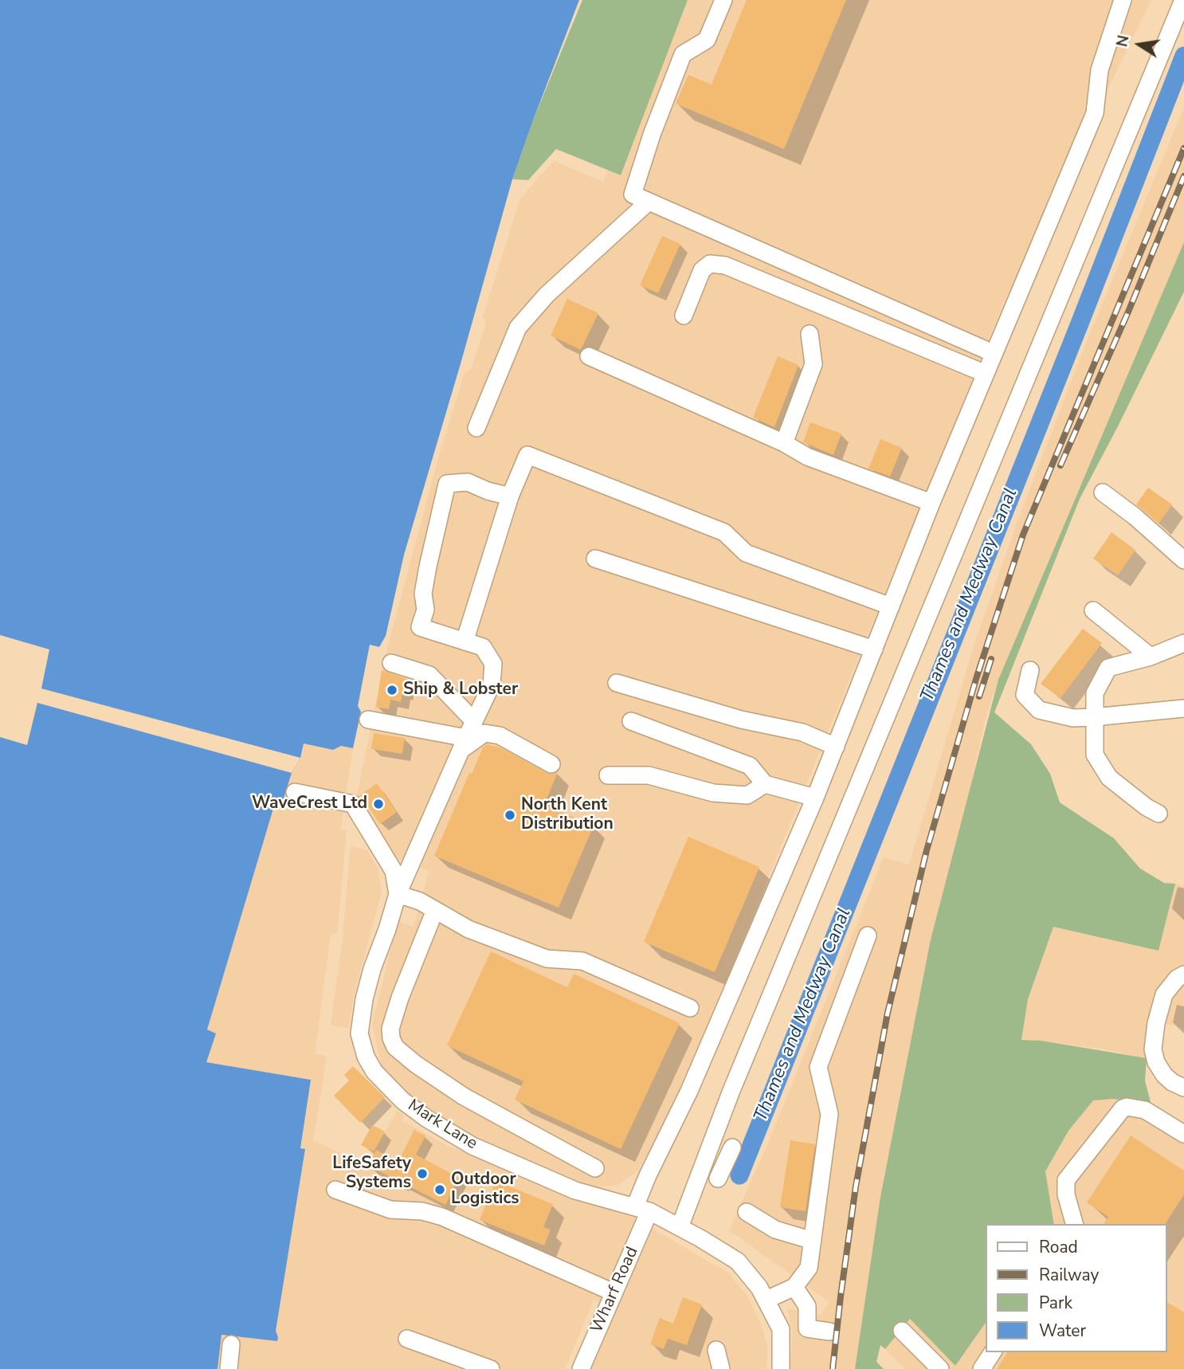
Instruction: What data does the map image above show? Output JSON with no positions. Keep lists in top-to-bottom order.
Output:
{
  "streets": {
    "street": ["Mark Lane", "Wharf Road"]
  },
  "crossings": [
    ["Mark Lane", "Wharf Road"]
  ],
  "water": ["Thames and Medway Canal"],
  "places": [
    "Ship & Lobster",
    "WaveCrest Ltd",
    "North Kent Distribution",
    "LifeSafety Systems",
    "Outdoor Logistics"
  ],
  "legend": [
    "Road",
    "Railway",
    "Park",
    "Water"
  ],
  "north": "left"
}
